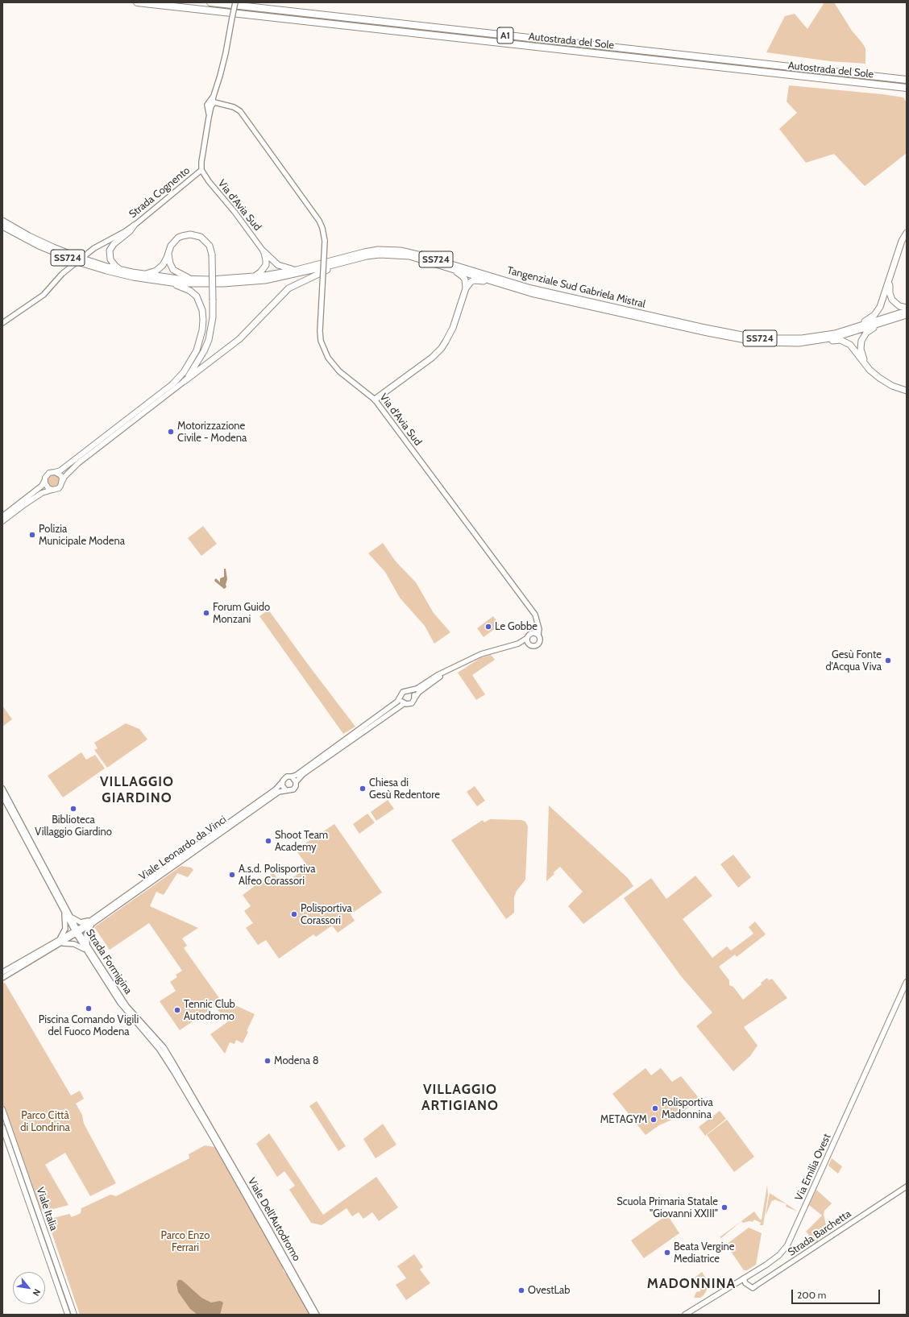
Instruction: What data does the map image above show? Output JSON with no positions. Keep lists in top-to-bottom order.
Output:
{
  "streets": {
    "highway": [
      "A1",
      "Autostrada del Sole",
      "SS724",
      "Tangenziale Sud Gabriela Mistral"
    ],
    "main road": ["Via Emilia Ovest", "Viale Italia"],
    "street": [
      "Strada Cognento",
      "Via d'Avia Sud",
      "Viale Leonardo da Vinci",
      "Strada Formigina",
      "Viale Dell'Autodromo",
      "Strada Barchetta"
    ]
  },
  "crossings": [
    ["Strada Cognento", "Via d'Avia Sud"],
    ["SS724", "Tangenziale Sud Gabriela Mistral"],
    ["Strada Formigina", "Viale Dell'Autodromo"],
    ["Via Emilia Ovest", "Strada Barchetta"]
  ],
  "districts": ["VILLAGGIO GIARDINO", "VILLAGGIO ARTIGIANO", "MADONNINA"],
  "parks": ["Parco Città di Londrina", "Parco Enzo Ferrari"],
  "places": [
    "Motorizzazione Civile - Modena",
    "Polizia Municipale Modena",
    "Forum Guido Monzani",
    "Le Gobbe",
    "Gesù Fonte d'Acqua Viva",
    "Chiesa di Gesù Redentore",
    "Biblioteca Villaggio Giardino",
    "Shoot Team Academy",
    "A.s.d. Polisportiva Alfeo Corassori",
    "Polisportiva Corassori",
    "Piscina Comando Vigili del Fuoco Modena",
    "Tennic Club Autodromo",
    "Modena 8",
    "Polisportiva Madonnina",
    "METAGYM",
    "Scuola Primaria Statale \"Giovanni XXIII\"",
    "Beata Vergine Mediatrice",
    "OvestLab"
  ],
  "scale_bar": "200 m",
  "north": "bottom right"
}
